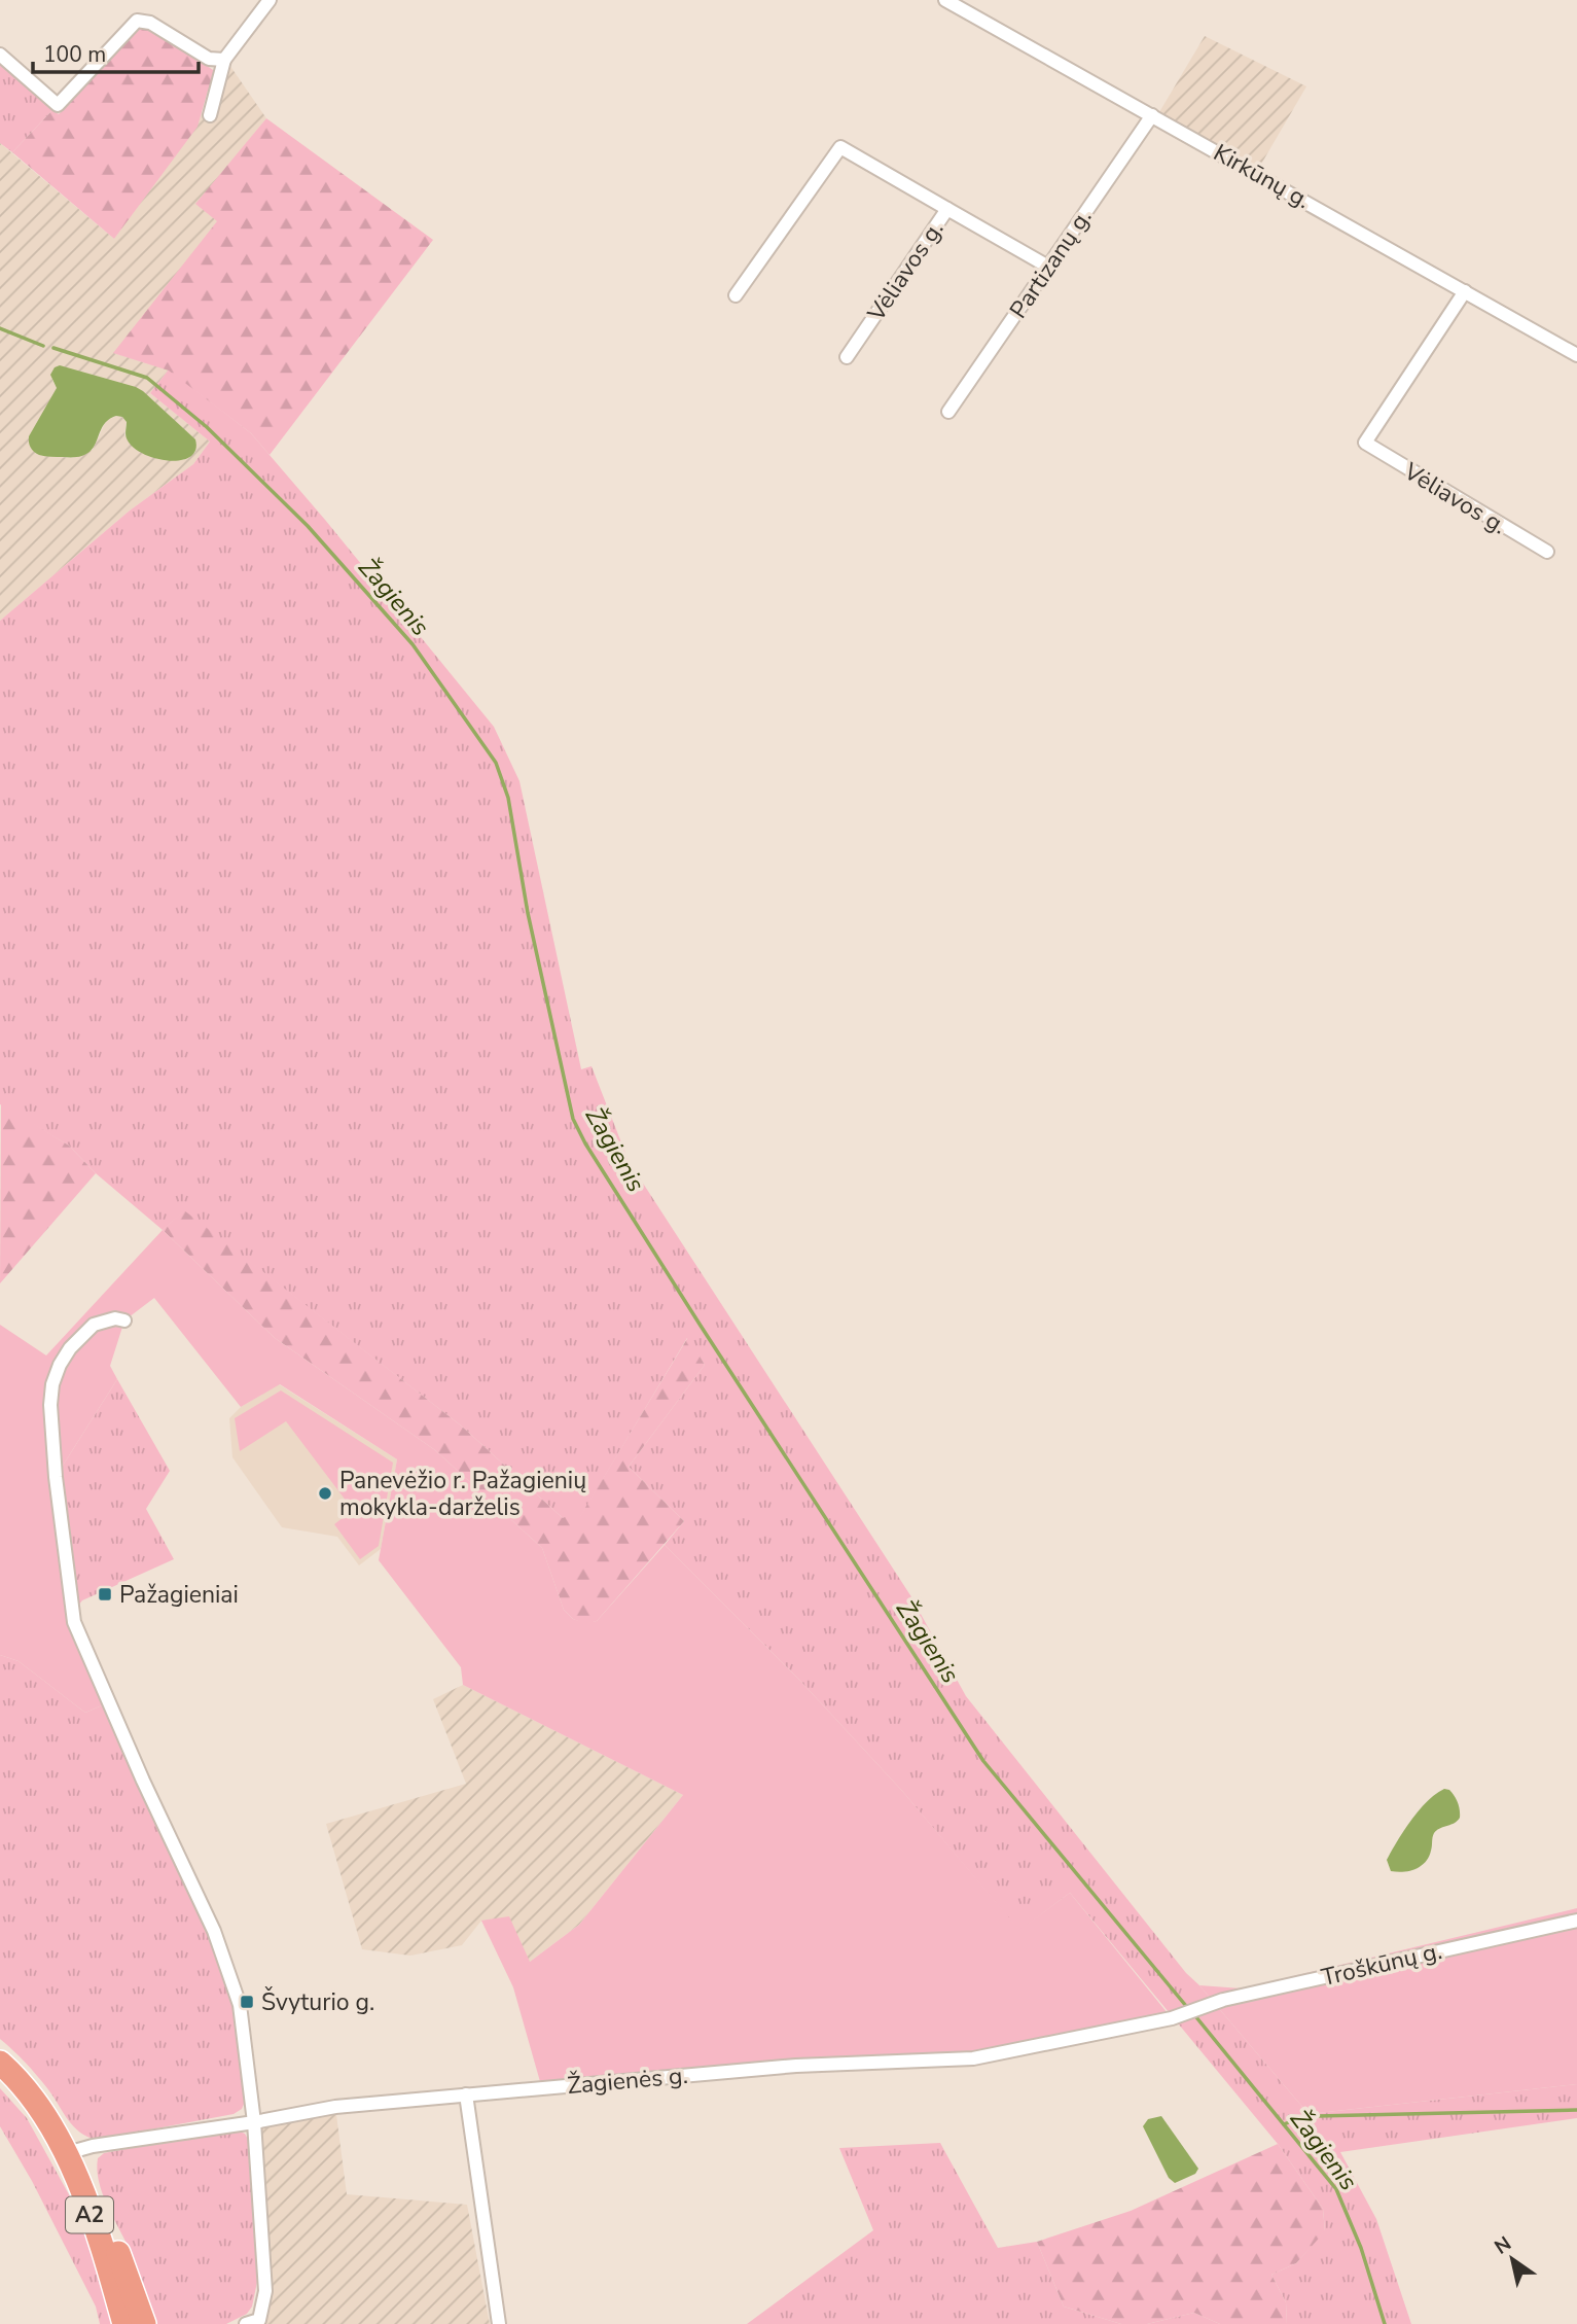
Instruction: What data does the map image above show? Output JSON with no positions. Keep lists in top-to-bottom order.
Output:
{
  "streets": {
    "highway": ["A2"],
    "street": [
      "Kirkūnų g.",
      "Partizanų g.",
      "Vėliavos g.",
      "Troškūnų g.",
      "Žagienės g."
    ]
  },
  "crossings": [
    ["Kirkūnų g.", "Partizanų g."],
    ["Kirkūnų g.", "Vėliavos g."],
    ["Partizanų g.", "Vėliavos g."],
    ["Troškūnų g.", "Žagienės g."],
    ["Žagienės g.", "A2"]
  ],
  "water": ["Žagienis"],
  "places": {
    "other": ["Panevėžio r. Pažagienių mokykla-darželis"],
    "transit": ["Pažagieniai", "Švyturio g."]
  },
  "scale_bar": "100 m",
  "north": "top left"
}
